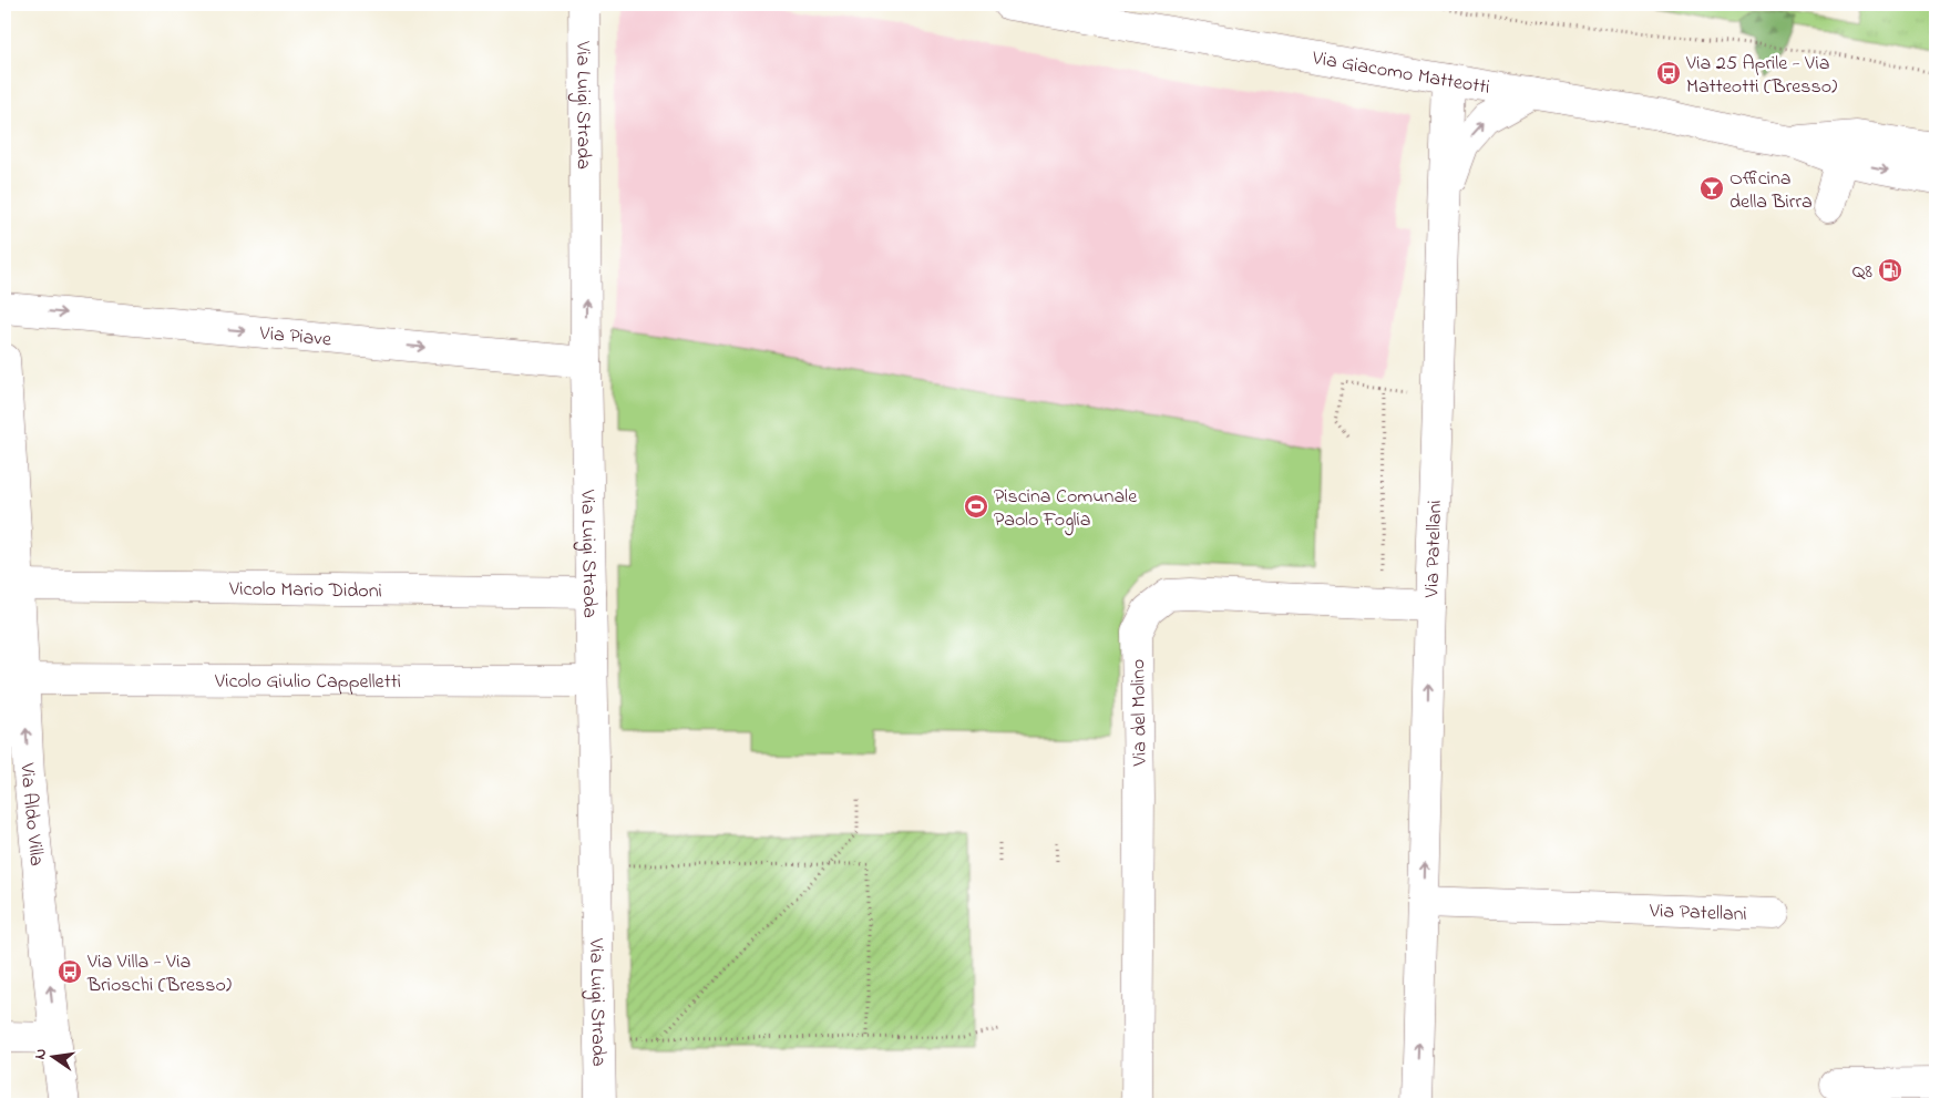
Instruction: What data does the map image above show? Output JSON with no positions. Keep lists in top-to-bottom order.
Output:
{
  "streets": {
    "street": [
      "Via Giacomo Matteotti",
      "Via Luigi Strada",
      "Via Piave",
      "Via Patellani",
      "Vicolo Mario Didoni",
      "Vicolo Giulio Cappelletti",
      "Via del Molino",
      "Via Aldo Villa"
    ]
  },
  "crossings": [
    ["Via Giacomo Matteotti", "Via Patellani"],
    ["Via Luigi Strada", "Via Piave"],
    ["Via Luigi Strada", "Vicolo Mario Didoni"],
    ["Via Luigi Strada", "Vicolo Giulio Cappelletti"],
    ["Via Patellani", "Via del Molino"],
    ["Vicolo Mario Didoni", "Via Aldo Villa"],
    ["Vicolo Giulio Cappelletti", "Via Aldo Villa"]
  ],
  "one_way": ["Via Piave", "Via Patellani", "Via Aldo Villa"],
  "places": {
    "bus stop": ["Via 25 Aprile - Via Matteotti (Bresso)", "Via Villa - Via Brioschi (Bresso)"],
    "bar": ["Officina della Birra"],
    "fuel station": ["Q8"],
    "sports": ["Piscina Comunale Paolo Foglia"]
  },
  "north": "left"
}
